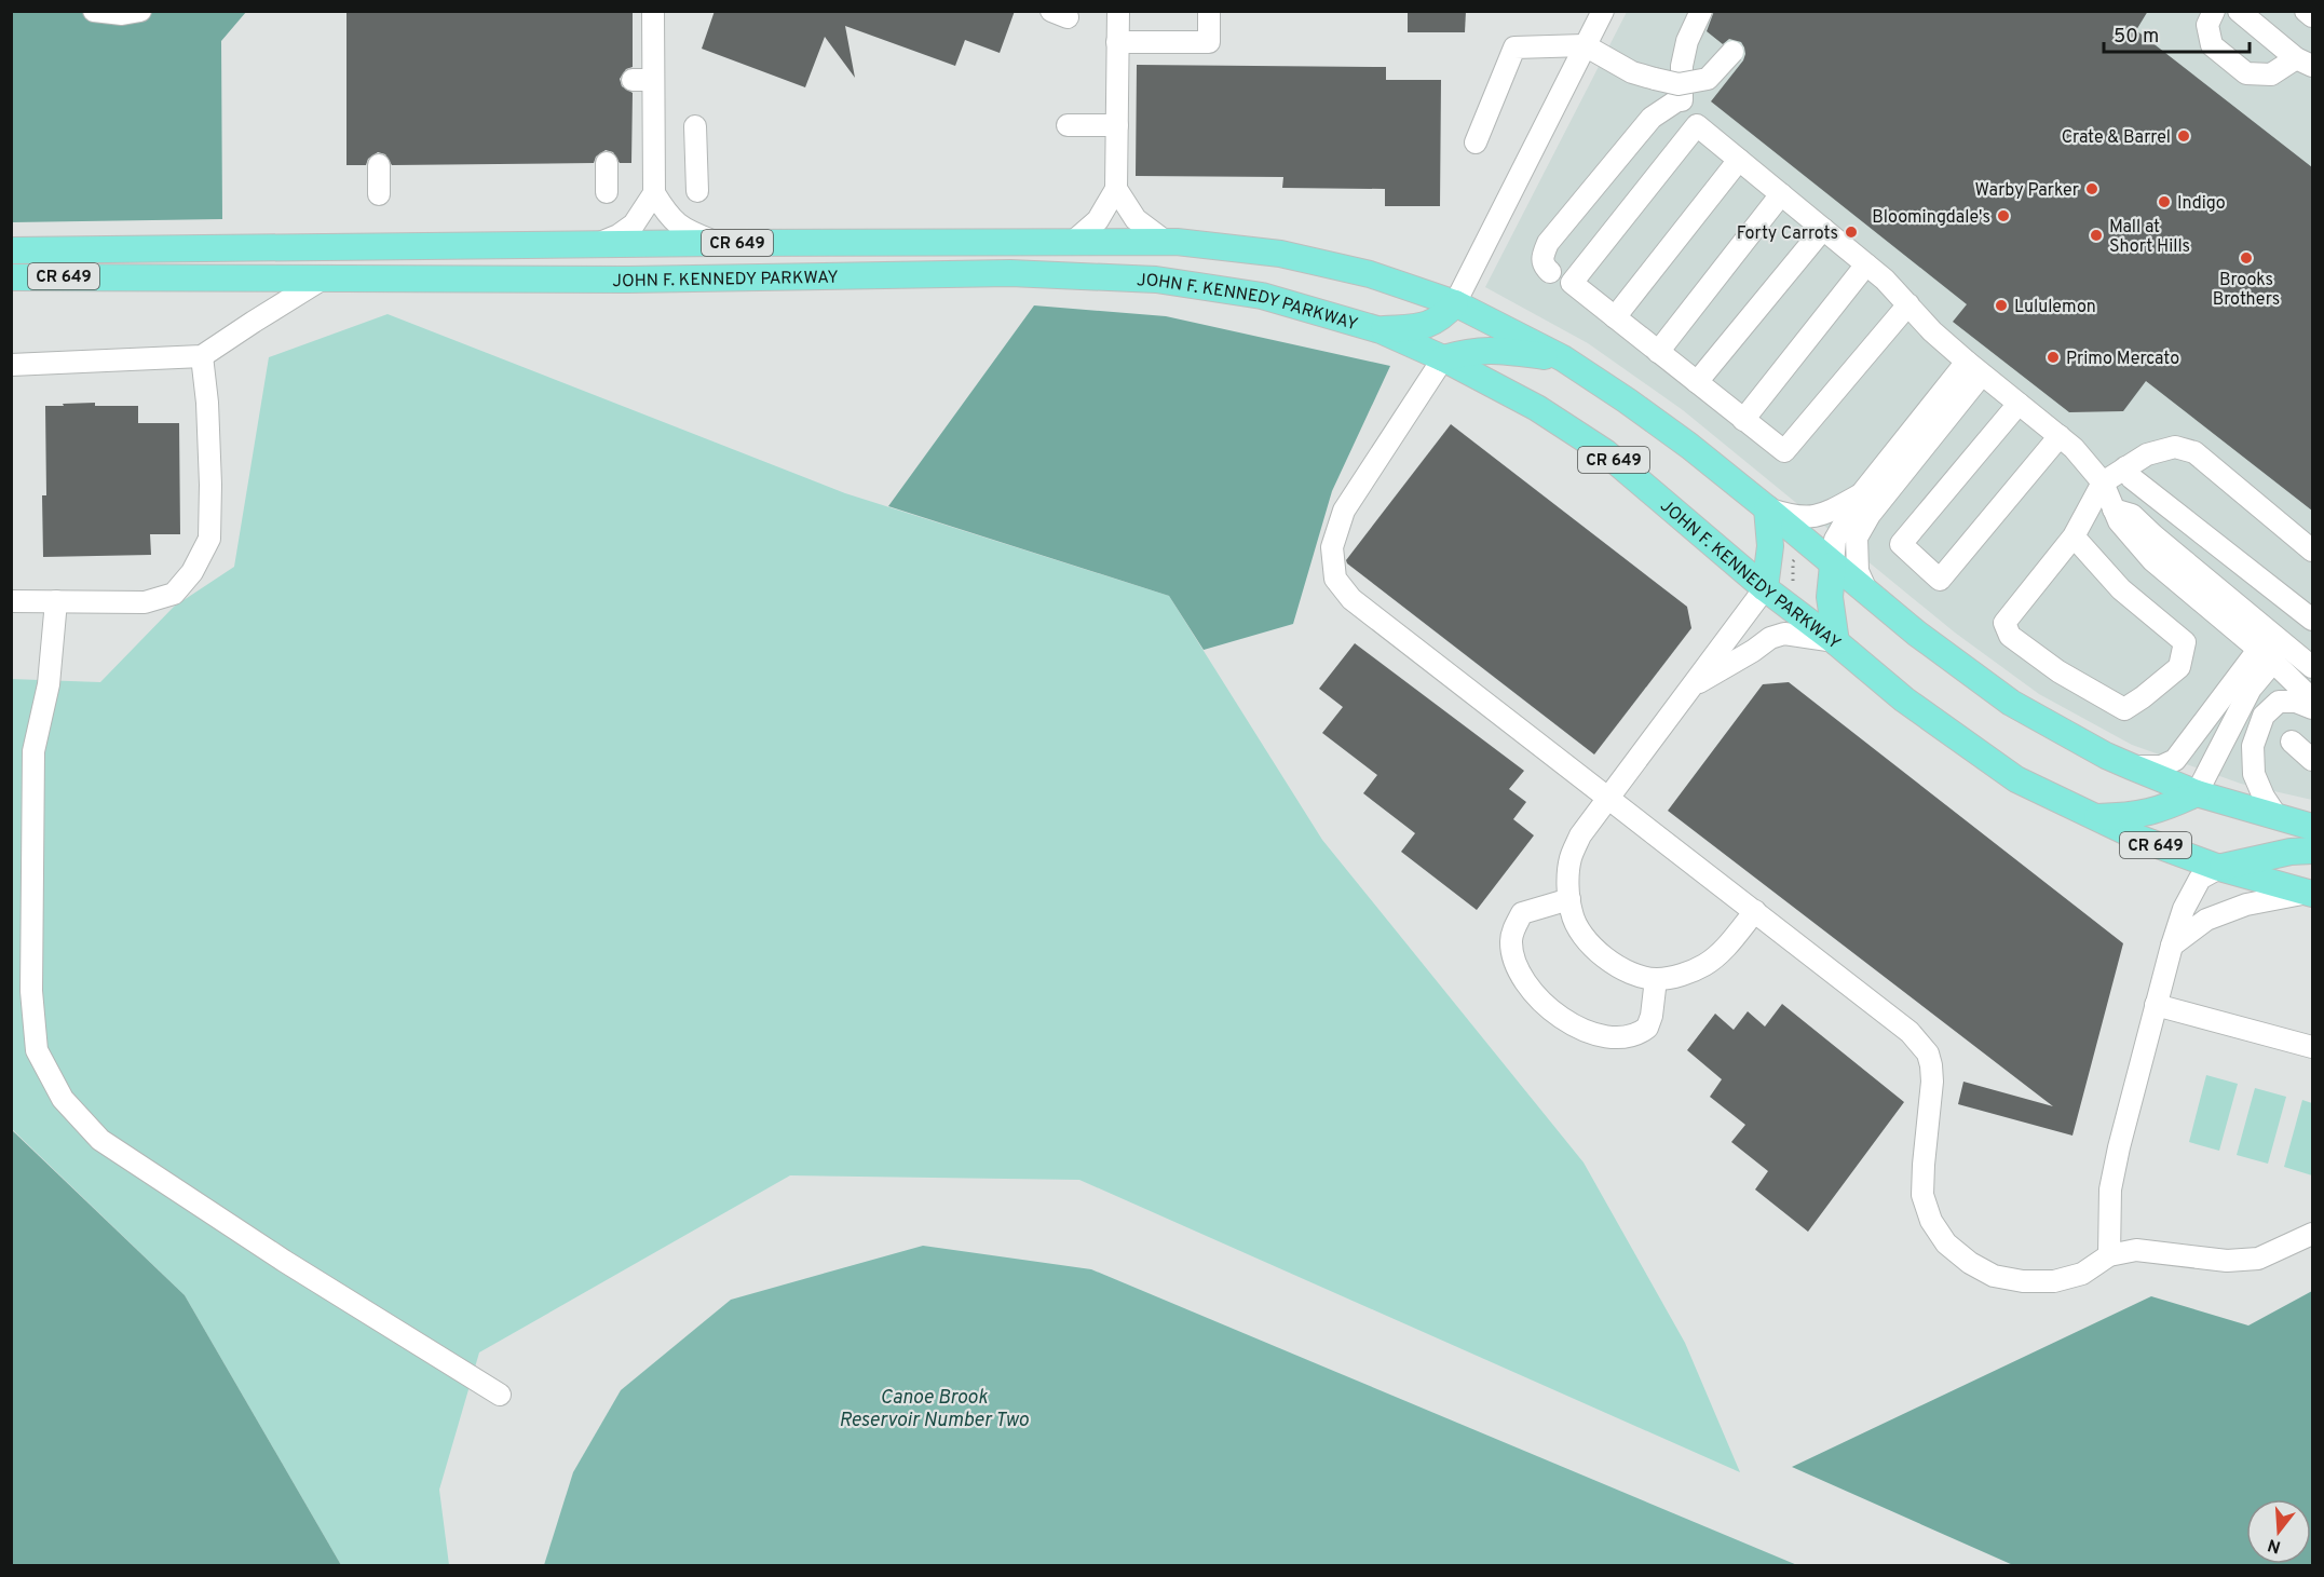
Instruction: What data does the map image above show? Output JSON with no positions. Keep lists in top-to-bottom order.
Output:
{
  "streets": {
    "main road": ["CR 649", "JOHN F. KENNEDY PARKWAY"]
  },
  "water": ["Canoe Brook Reservoir Number Two"],
  "places": [
    "Crate & Barrel",
    "Warby Parker",
    "Indigo",
    "Bloomingdale's",
    "Forty Carrots",
    "Mall at Short Hills",
    "Brooks Brothers",
    "Lululemon",
    "Primo Mercato"
  ],
  "scale_bar": "50 m",
  "north": "bottom"
}
